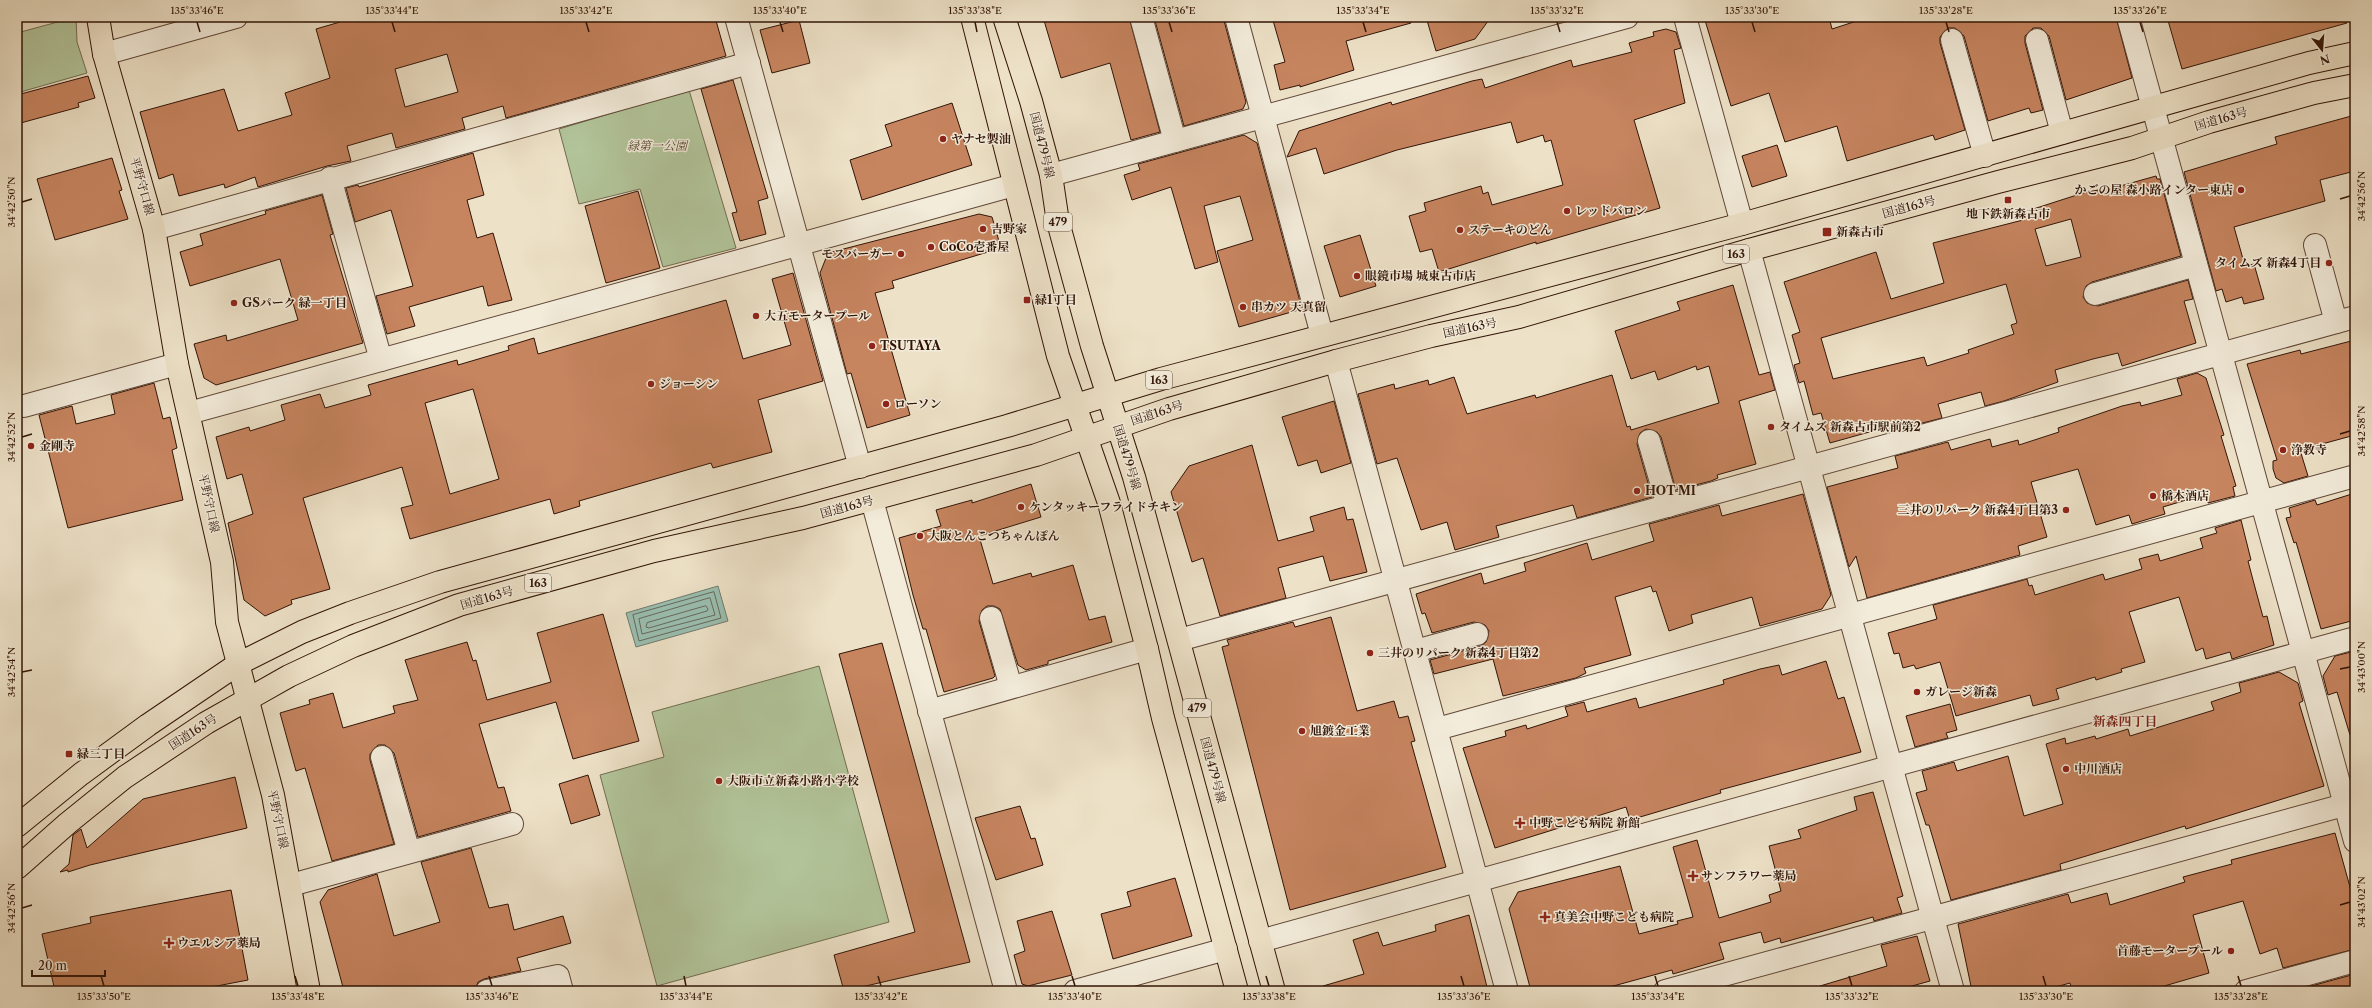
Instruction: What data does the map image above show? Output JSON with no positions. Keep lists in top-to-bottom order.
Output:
{
  "streets": {
    "main road": [
      "国道163号",
      "国道479号線",
      "平野守口線",
      "479",
      "163"
    ]
  },
  "crossings": [
    ["国道163号", "国道479号線"],
    ["国道163号", "平野守口線"],
    ["国道163号", "479"],
    ["国道479号線", "163"],
    ["平野守口線", "163"],
    ["479", "163"]
  ],
  "districts": ["新森四丁目"],
  "parks": ["緑第一公園"],
  "places": {
    "other": [
      "ヤナセ製油",
      "かごの屋 森小路インター東店",
      "レッドバロン",
      "吉野家",
      "ステーキのどん",
      "CoCo壱番屋",
      "モスバーガー",
      "タイムズ 新森4丁目",
      "眼鏡市場 城東古市店",
      "GSパーク 緑一丁目",
      "串カツ 天真留",
      "大五モータープール",
      "TSUTAYA",
      "ジョーシン",
      "ローソン",
      "タイムズ 新森古市駅前第2",
      "金剛寺",
      "浄教寺",
      "HOT MI",
      "橋本酒店",
      "ケンタッキーフライドチキン",
      "三井のリパーク 新森4丁目第3",
      "大阪とんこつちゃんぽん",
      "三井のリパーク 新森4丁目第2",
      "ガレージ新森",
      "旭鍍金工業",
      "中川酒店",
      "大阪市立新森小路小学校",
      "首藤モータープール"
    ],
    "transit": [
      "地下鉄新森古市",
      "新森古市",
      "緑1丁目",
      "緑三丁目"
    ],
    "health": [
      "中野こども病院 新館",
      "サンフラワー薬局",
      "真美会中野こども病院",
      "ウエルシア薬局"
    ]
  },
  "scale_bar": "20 m",
  "north": "bottom",
  "coordinates": [
    "135°33'46\"E",
    "135°33'44\"E",
    "135°33'42\"E",
    "135°33'40\"E",
    "135°33'38\"E",
    "135°33'36\"E",
    "135°33'34\"E",
    "135°33'32\"E",
    "135°33'30\"E",
    "135°33'28\"E",
    "135°33'26\"E",
    "34°42'56\"N",
    "34°42'50\"N",
    "34°42'58\"N",
    "34°42'52\"N",
    "34°43'00\"N",
    "34°42'54\"N",
    "34°43'02\"N",
    "135°33'50\"E",
    "135°33'48\"E"
  ]
}
